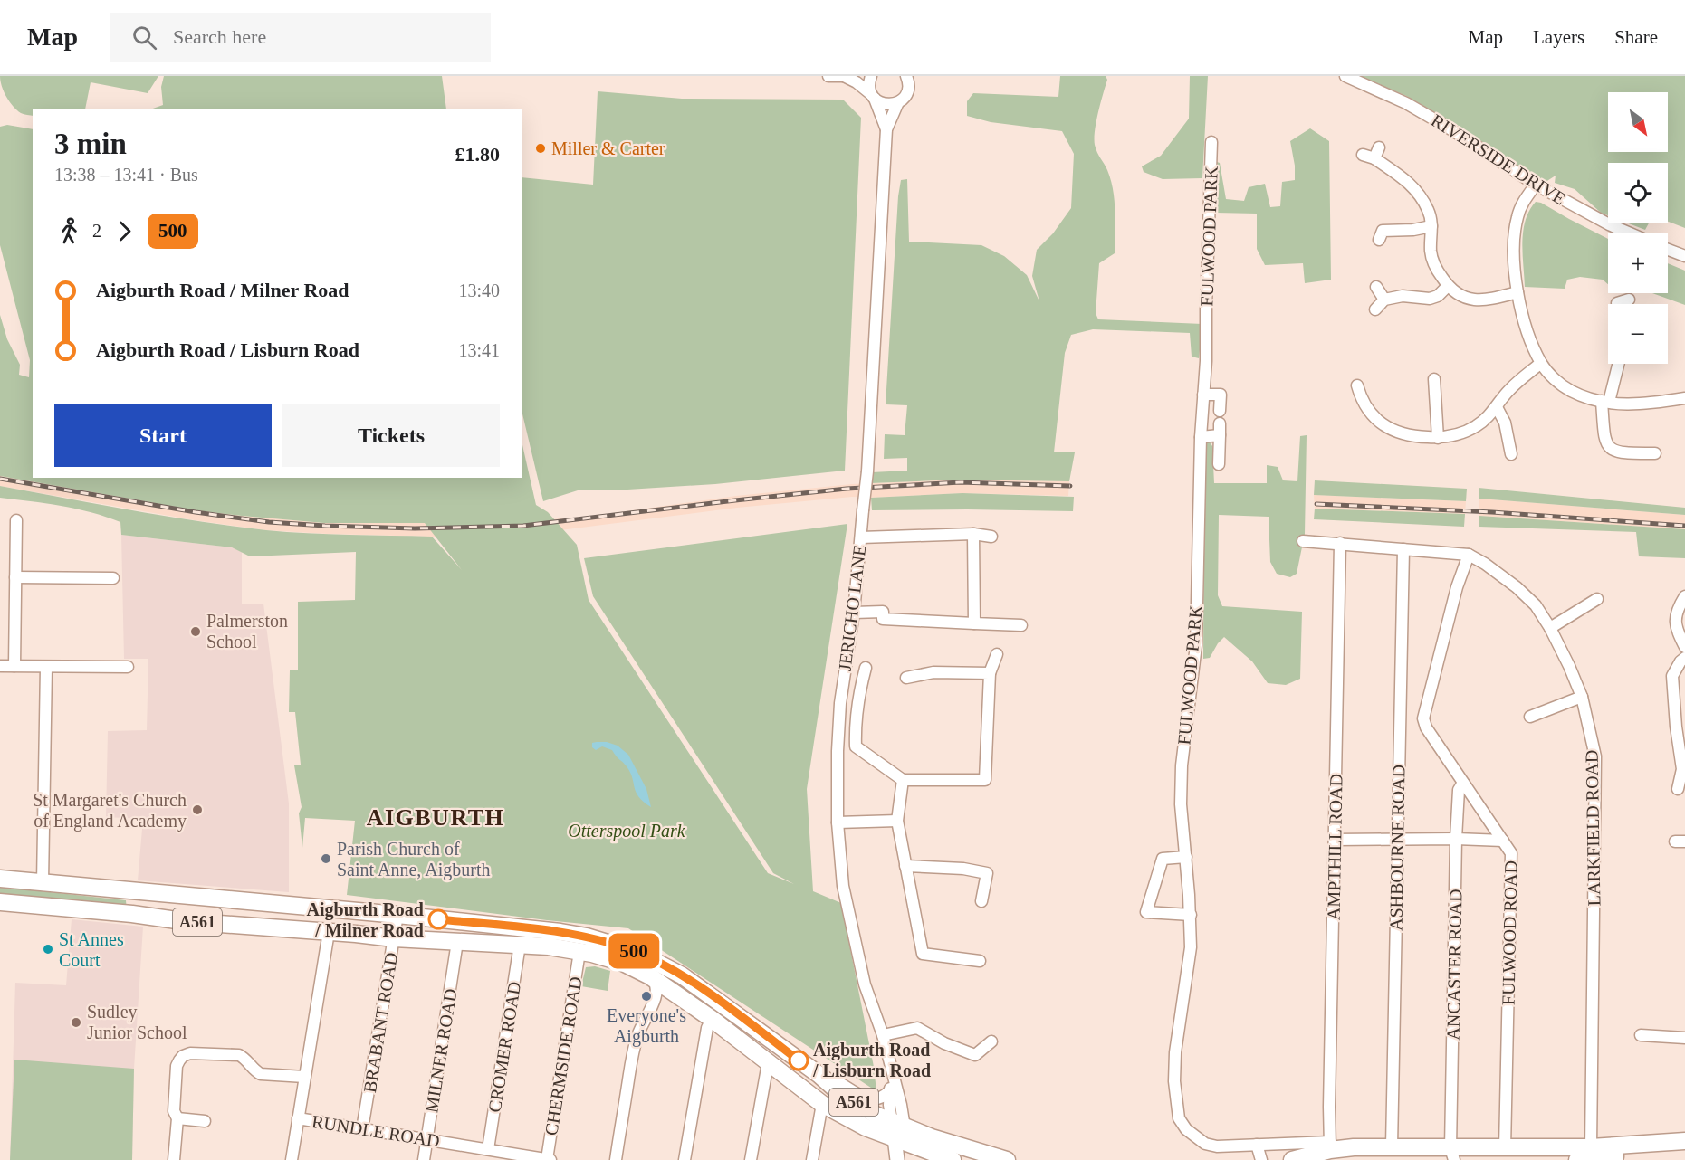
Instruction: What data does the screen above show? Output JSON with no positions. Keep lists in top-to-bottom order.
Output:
{
  "streets": {
    "highway": ["A561"],
    "street": [
      "RIVERSIDE DRIVE",
      "FULWOOD PARK",
      "JERICHO LANE",
      "LARKFIELD ROAD",
      "AMPTHILL ROAD",
      "ASHBOURNE ROAD",
      "FULWOOD ROAD",
      "ANCASTER ROAD",
      "BRABANT ROAD",
      "CROMER ROAD",
      "MILNER ROAD",
      "CHERMSIDE ROAD",
      "RUNDLE ROAD"
    ]
  },
  "crossings": [
    ["FULWOOD PARK", "AMPTHILL ROAD"],
    ["JERICHO LANE", "A561"],
    ["LARKFIELD ROAD", "FULWOOD ROAD"],
    ["A561", "BRABANT ROAD"],
    ["A561", "CROMER ROAD"],
    ["A561", "MILNER ROAD"],
    ["A561", "CHERMSIDE ROAD"],
    ["FULWOOD ROAD", "ANCASTER ROAD"],
    ["BRABANT ROAD", "RUNDLE ROAD"],
    ["CROMER ROAD", "RUNDLE ROAD"],
    ["MILNER ROAD", "RUNDLE ROAD"],
    ["CHERMSIDE ROAD", "RUNDLE ROAD"]
  ],
  "districts": ["AIGBURTH"],
  "parks": ["Otterspool Park"],
  "places": [
    "Miller & Carter",
    "Palmerston School",
    "St Margaret's Church of England Academy",
    "Parish Church of Saint Anne, Aigburth",
    "Aigburth Road / Milner Road",
    "St Annes Court",
    "Everyone's Aigburth",
    "Sudley Junior School",
    "Aigburth Road / Lisburn Road"
  ],
  "lines": ["bus line 500"],
  "north": "bottom right",
  "page": {
    "header": "Map",
    "search": "Search here",
    "nav": ["Map", "Layers", "Share"],
    "on_map": "500",
    "map_buttons": ["+", "−"],
    "heading": ["3 min", "13:38 – 13:41 · Bus", "£1.80"],
    "legs": ["2", "500"],
    "list": [
      {
        "name": "Aigburth Road / Milner Road",
        "value": "13:40"
      },
      {
        "name": "Aigburth Road / Lisburn Road",
        "value": "13:41"
      }
    ],
    "buttons": ["Start", "Tickets"]
  }
}
